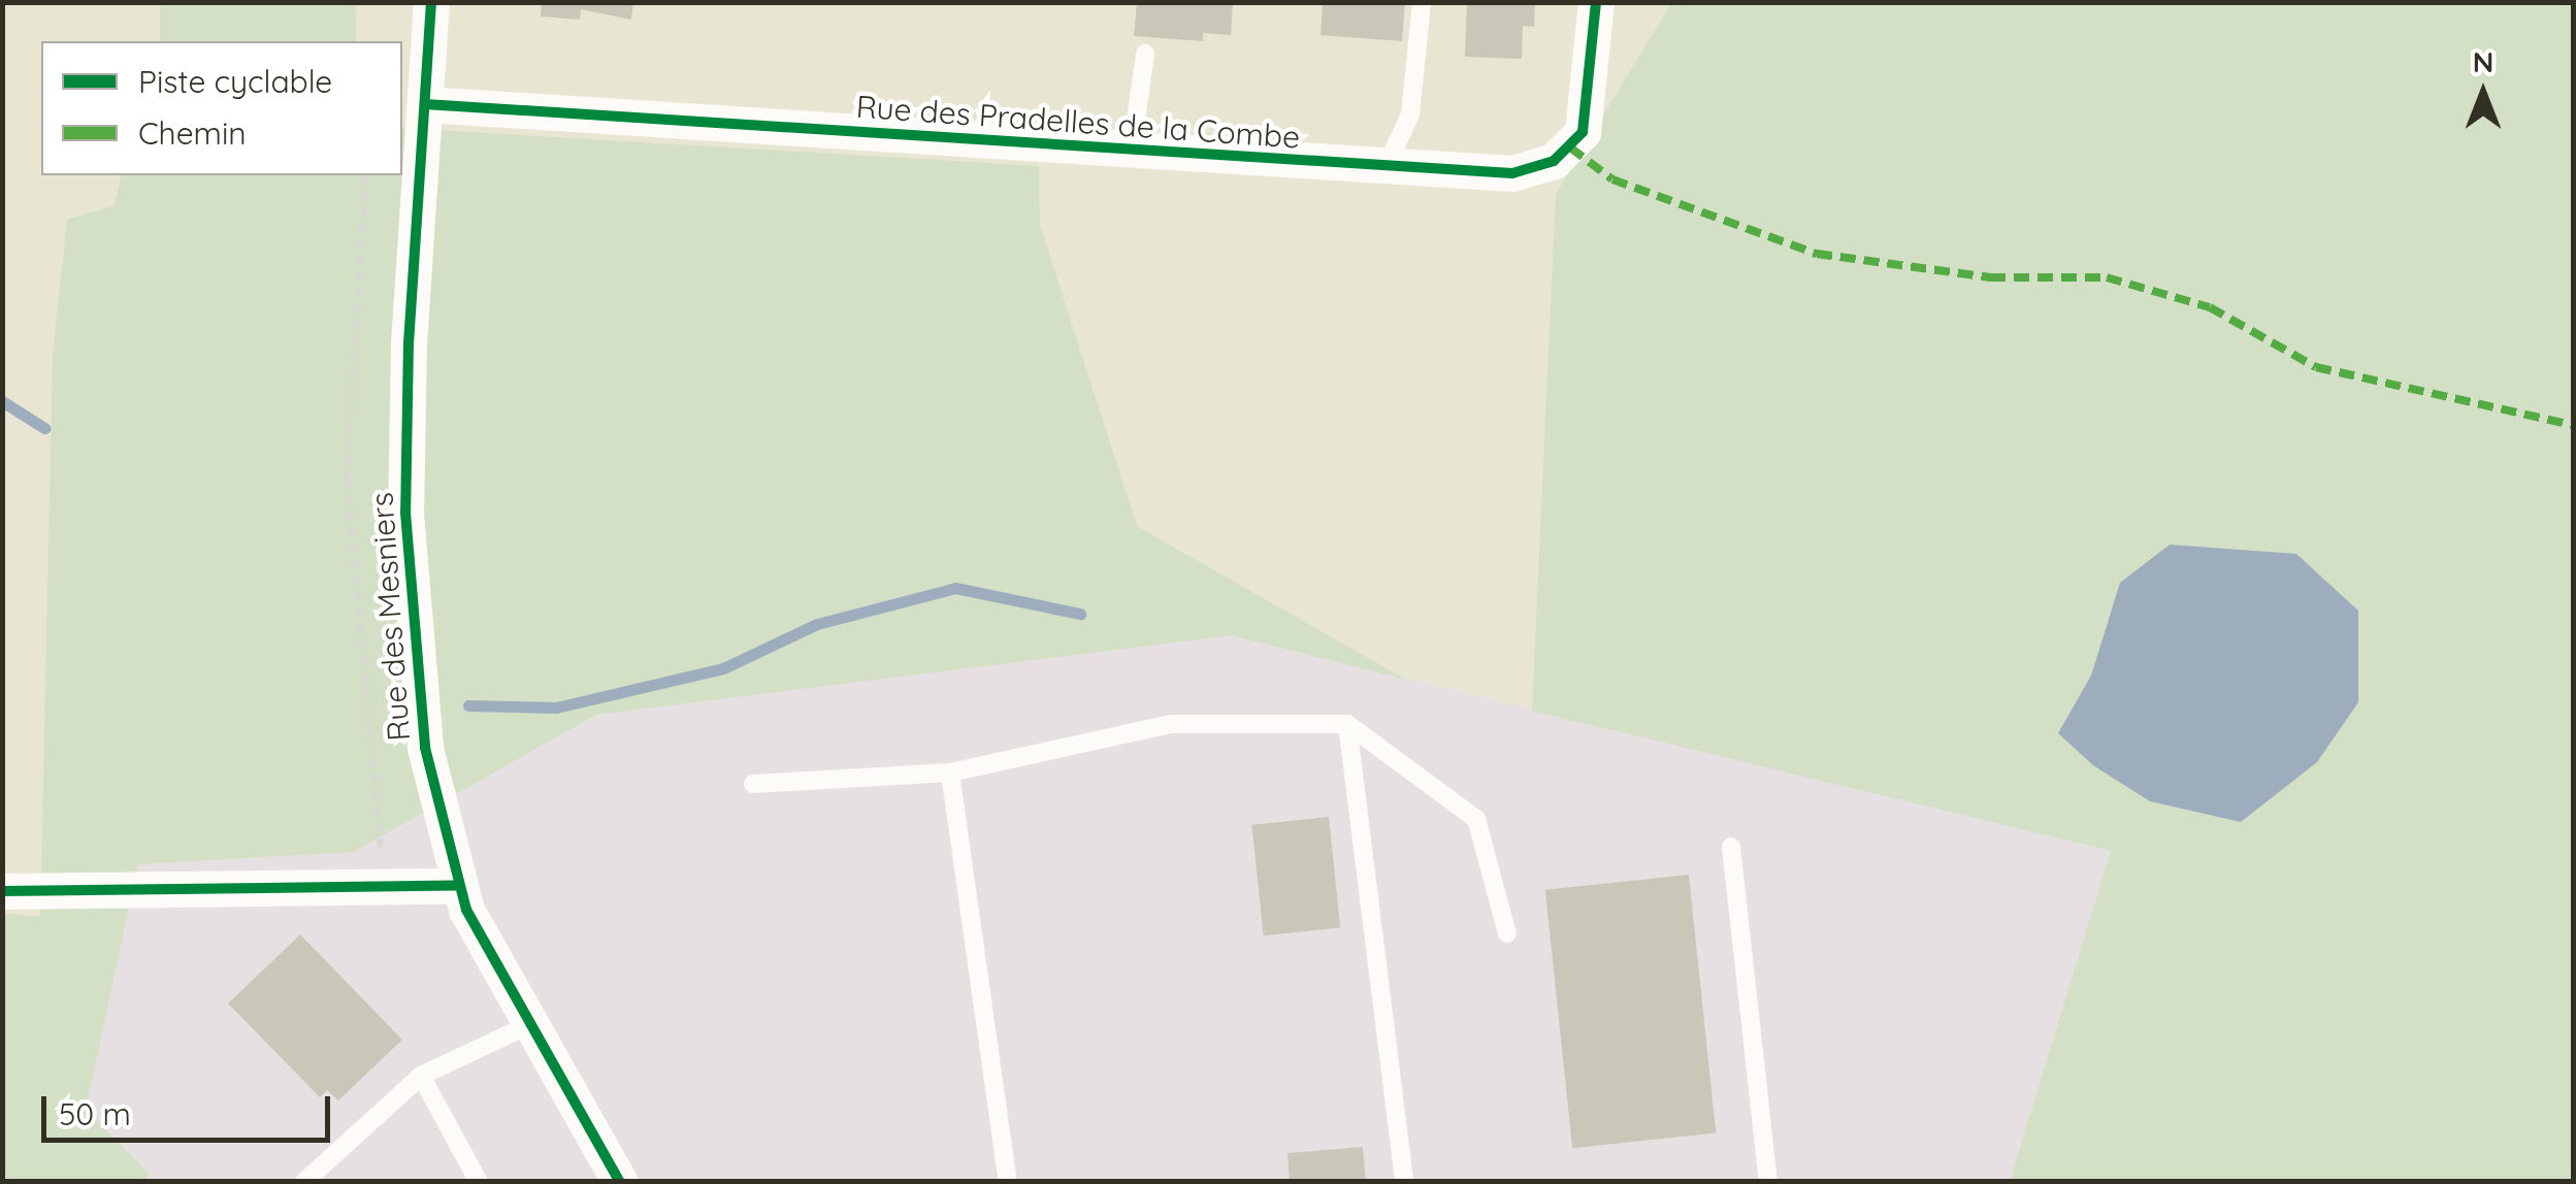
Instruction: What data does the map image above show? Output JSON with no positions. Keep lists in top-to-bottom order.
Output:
{
  "streets": {
    "street": ["Rue des Pradelles de la Combe", "Rue des Mesniers"]
  },
  "crossings": [
    ["Rue des Pradelles de la Combe", "Rue des Mesniers"]
  ],
  "legend": ["Piste cyclable", "Chemin"],
  "scale_bar": "50 m",
  "north": "top"
}
